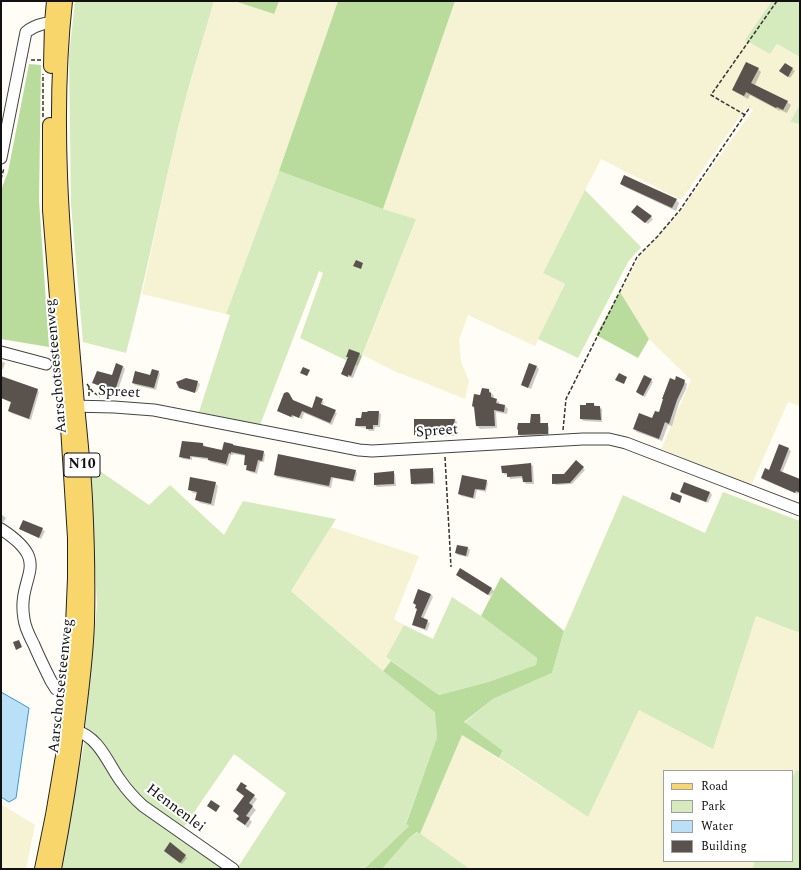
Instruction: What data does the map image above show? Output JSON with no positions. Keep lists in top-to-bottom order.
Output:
{
  "streets": {
    "main road": ["Aarschotsesteenweg", "N10"],
    "street": ["Spreet", "Hennenlei"]
  },
  "crossings": [
    ["Aarschotsesteenweg", "Spreet"],
    ["Aarschotsesteenweg", "Hennenlei"]
  ],
  "legend": [
    "Road",
    "Park",
    "Water",
    "Building"
  ]
}
